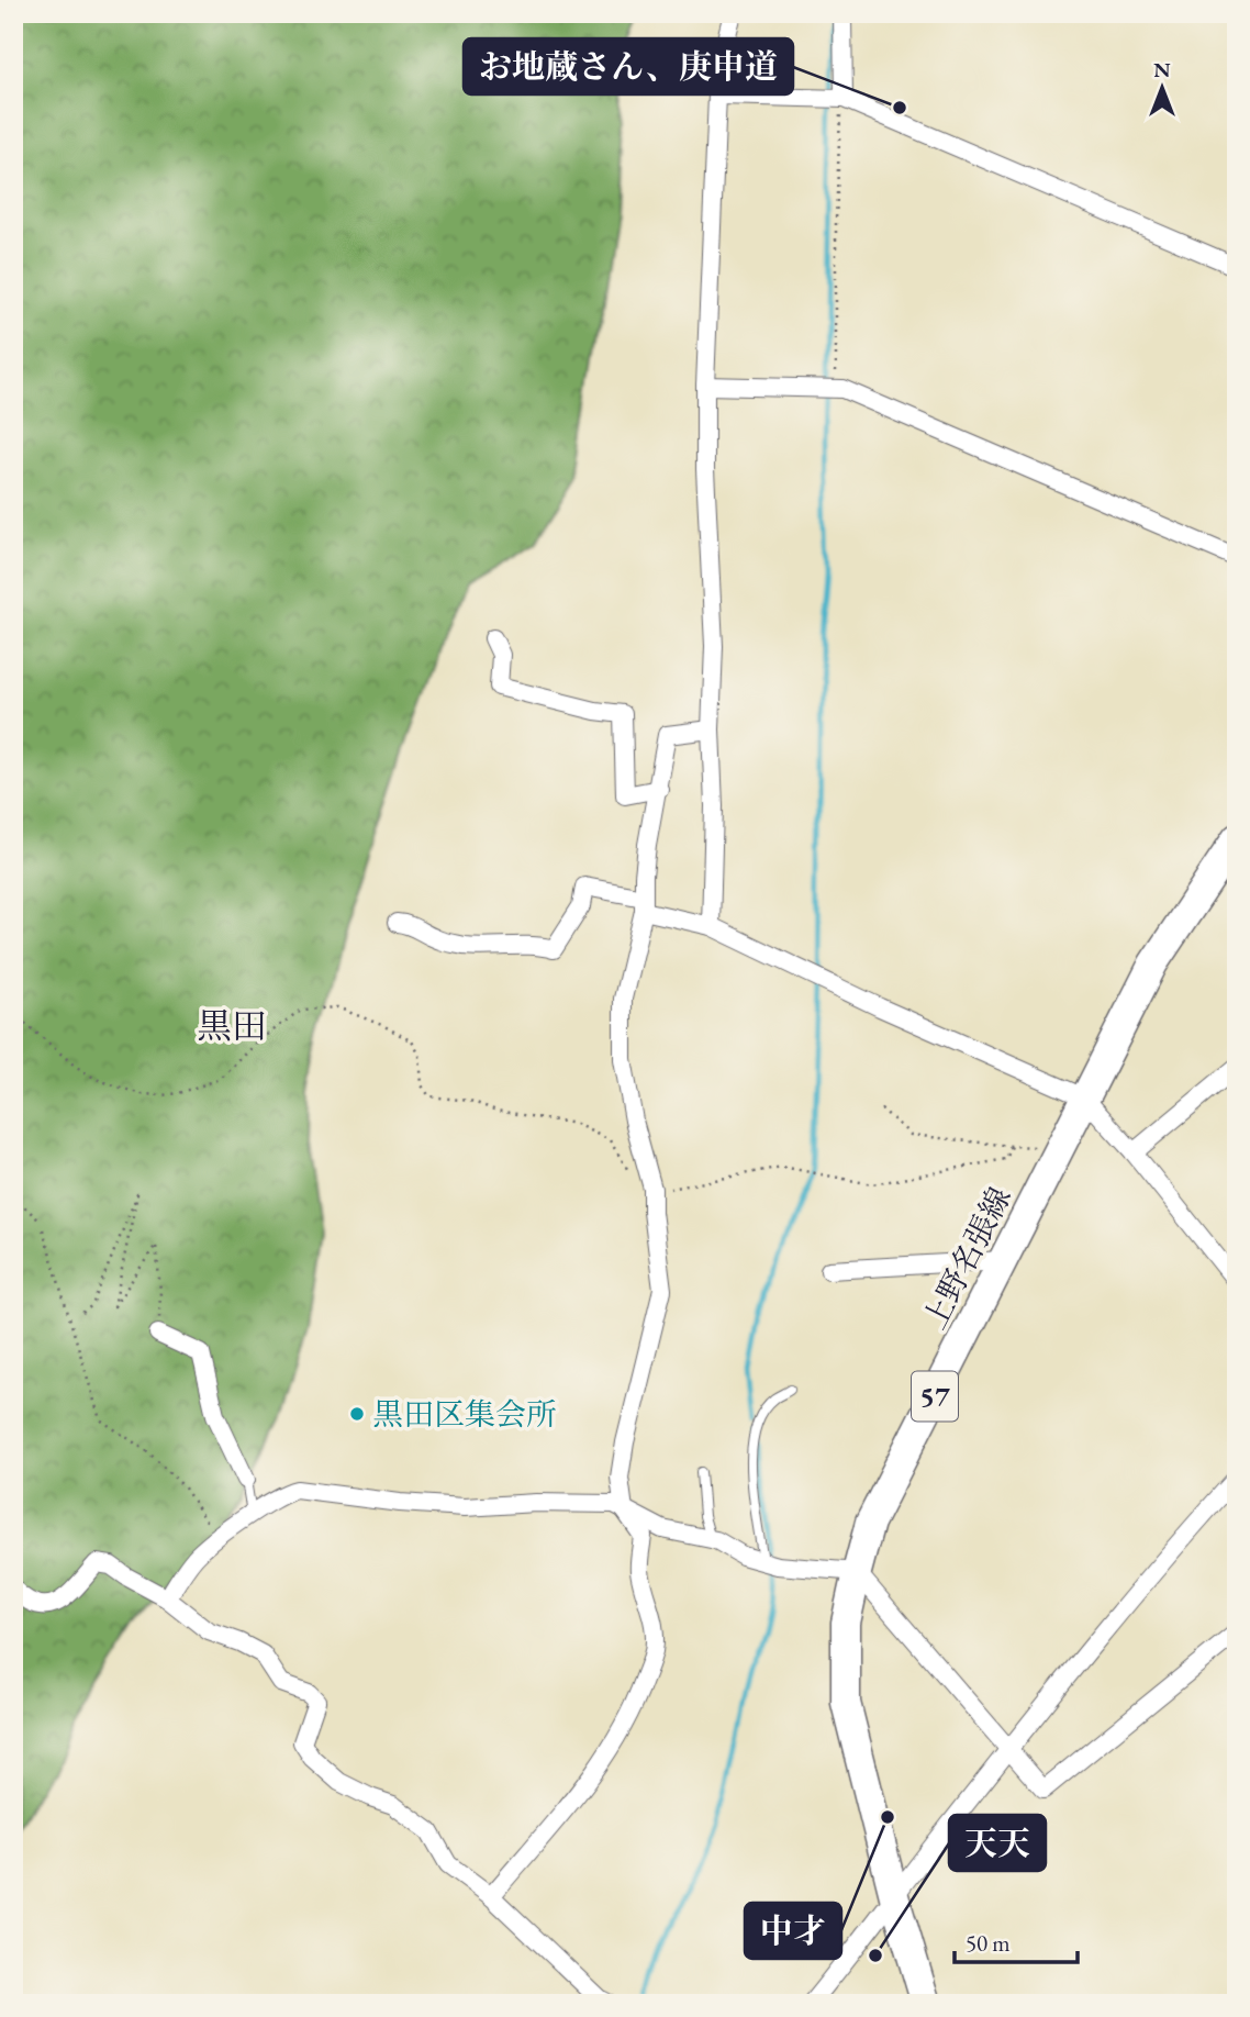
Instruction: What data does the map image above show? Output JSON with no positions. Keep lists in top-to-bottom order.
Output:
{
  "streets": {
    "main road": ["上野名張線", "57"]
  },
  "districts": ["黒田"],
  "places": [
    "お地蔵さん、庚申道",
    "黒田区集会所",
    "中才",
    "天天"
  ],
  "scale_bar": "50 m",
  "north": "top"
}
